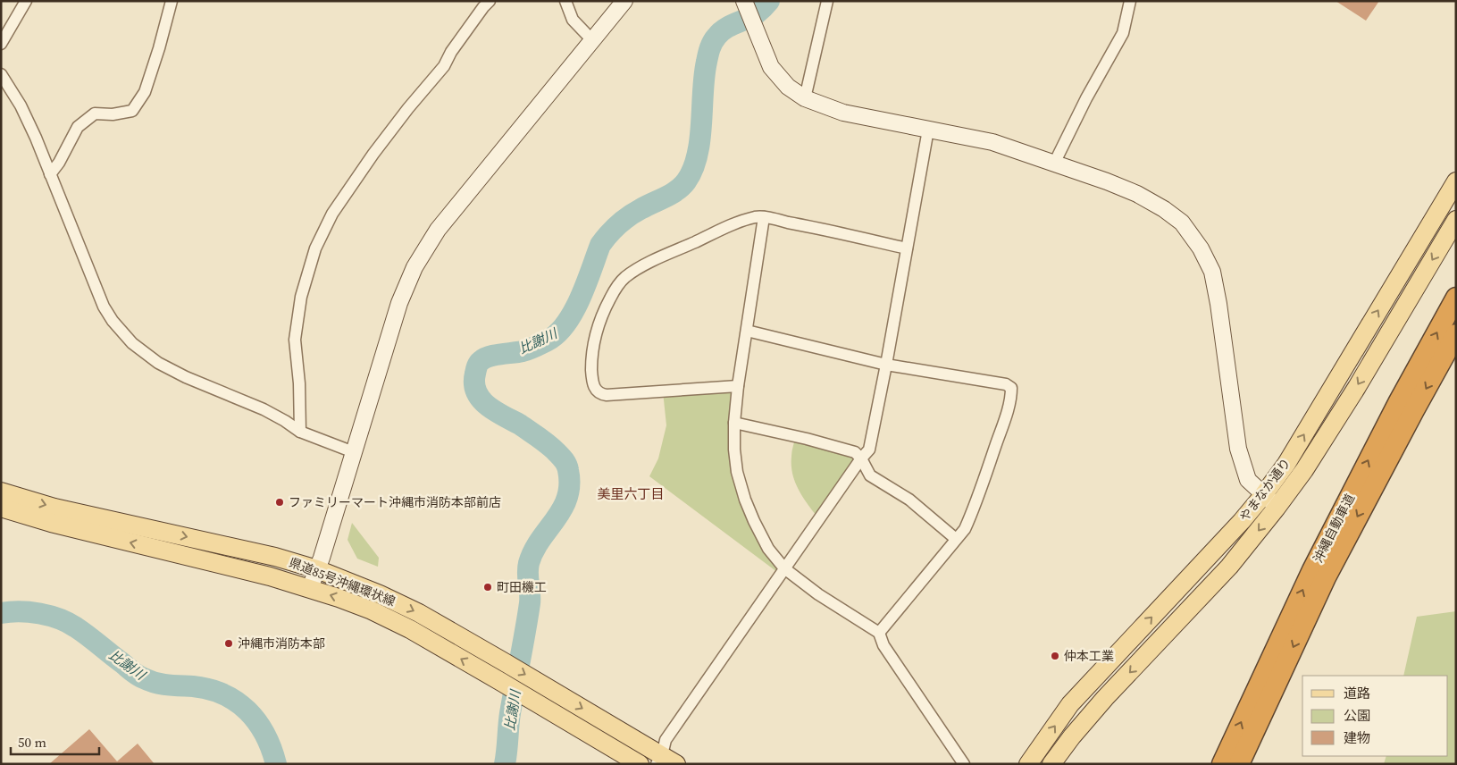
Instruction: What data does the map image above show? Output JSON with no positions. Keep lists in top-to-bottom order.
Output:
{
  "streets": {
    "highway": ["沖縄自動車道"],
    "main road": ["やまなか通り", "県道85号沖縄環状線"]
  },
  "districts": ["美里六丁目"],
  "water": ["比謝川"],
  "places": [
    "ファミリーマート沖縄市消防本部前店",
    "町田機工",
    "沖縄市消防本部",
    "仲本工業"
  ],
  "legend": ["道路", "公園", "建物"],
  "scale_bar": "50 m"
}
